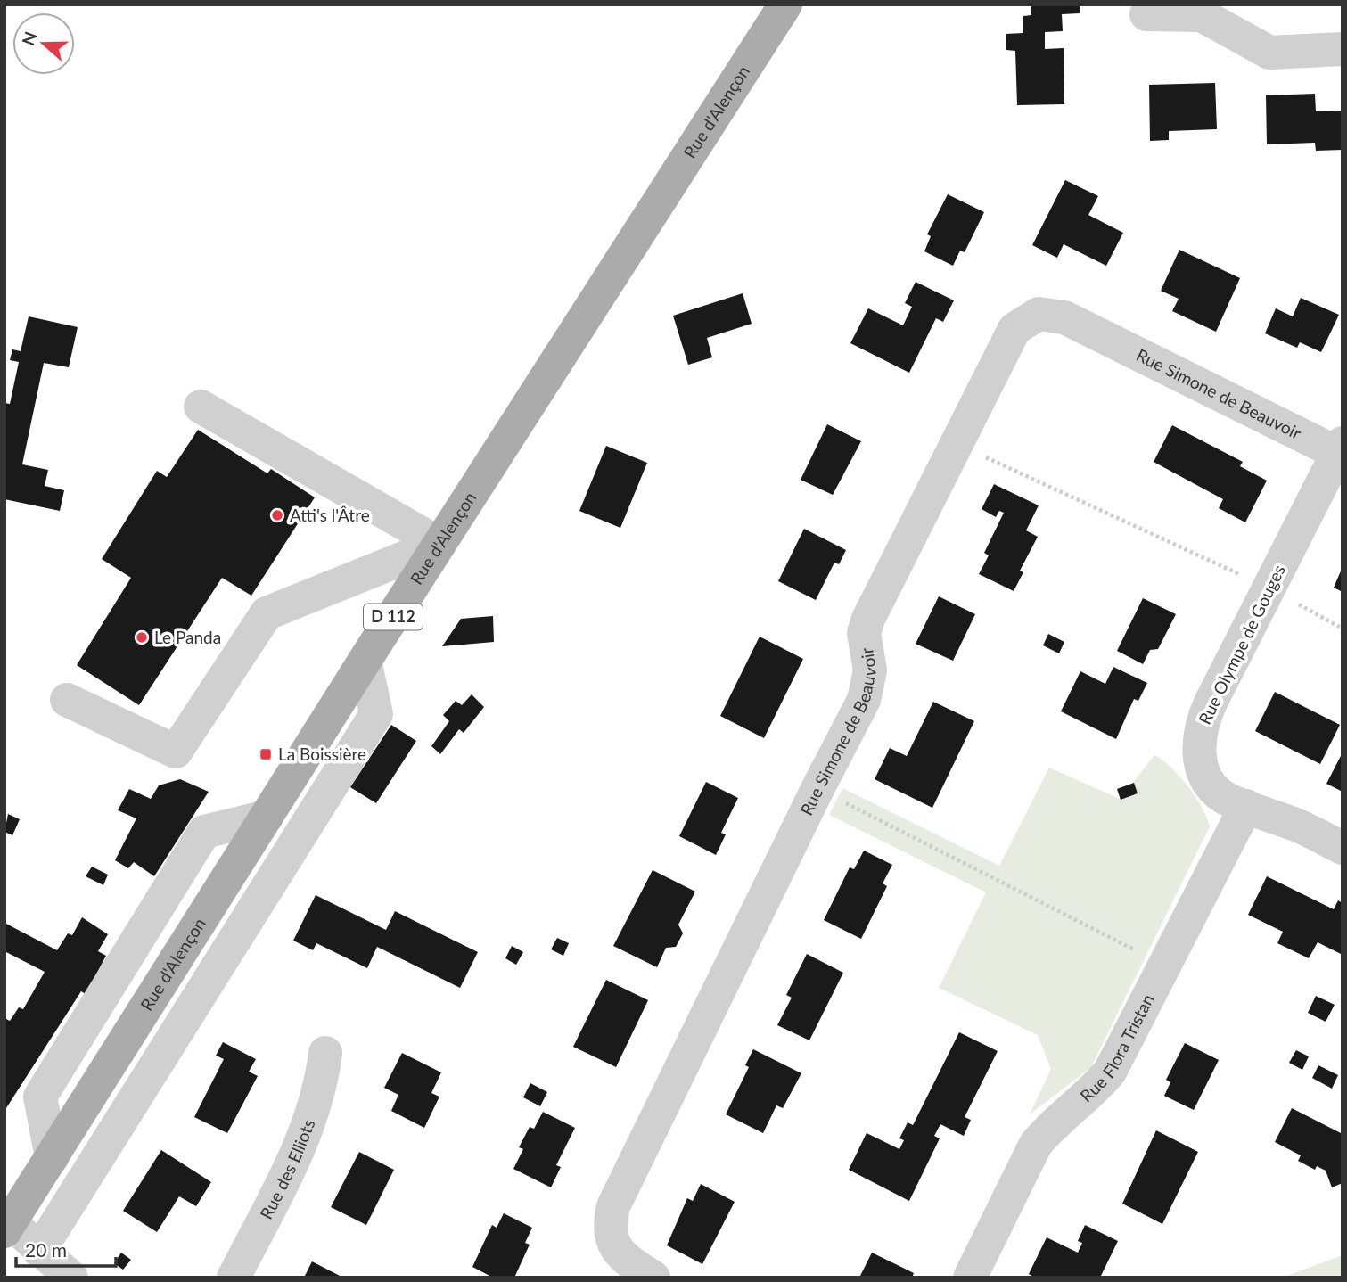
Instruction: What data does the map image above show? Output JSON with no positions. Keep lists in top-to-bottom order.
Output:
{
  "streets": {
    "main road": ["Rue d'Alençon", "D 112"],
    "street": [
      "Rue Simone de Beauvoir",
      "Rue Olympe de Gouges",
      "Rue Flora Tristan",
      "Rue des Elliots"
    ]
  },
  "crossings": [
    ["Rue Simone de Beauvoir", "Rue Olympe de Gouges"],
    ["Rue Olympe de Gouges", "Rue Flora Tristan"]
  ],
  "places": {
    "other": ["Atti's l'Âtre", "Le Panda"],
    "transit": ["La Boissière"]
  },
  "scale_bar": "20 m",
  "north": "left"
}
